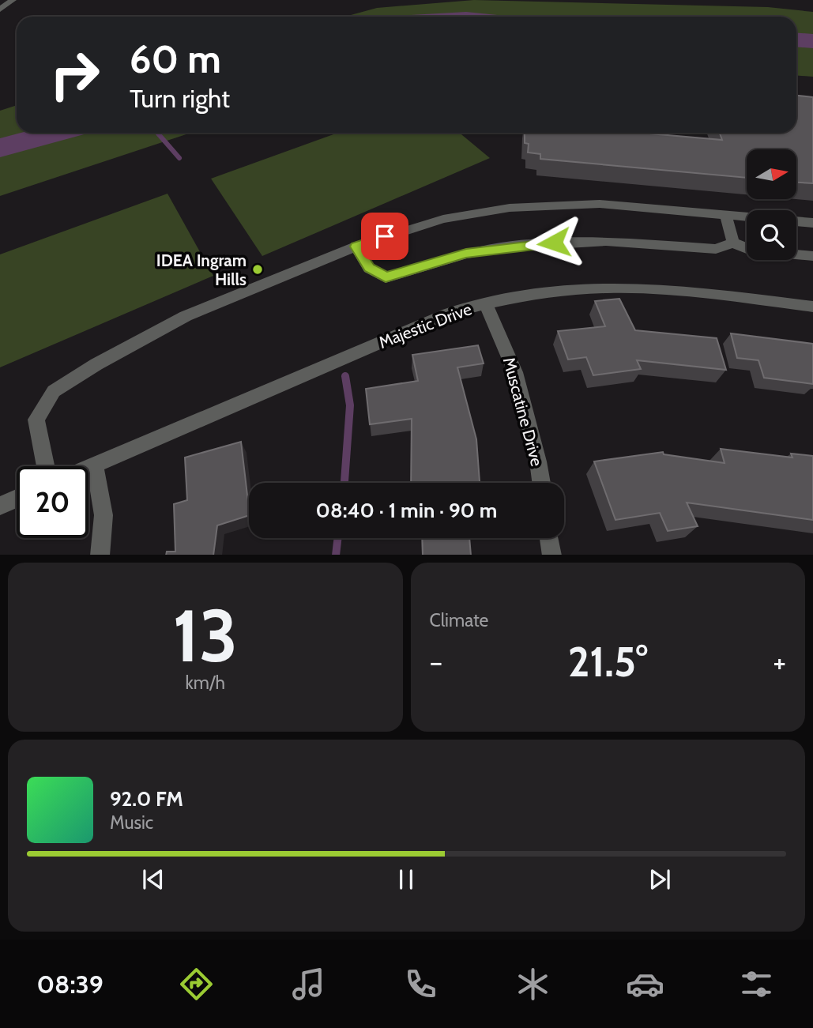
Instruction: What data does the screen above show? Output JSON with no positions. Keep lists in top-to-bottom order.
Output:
{
  "streets": {
    "street": ["Majestic Drive", "Muscatine Drive"]
  },
  "crossings": [
    ["Majestic Drive", "Muscatine Drive"]
  ],
  "places": ["IDEA Ingram Hills"],
  "north": "right",
  "page": {
    "turn": ["60 m", "Turn right"],
    "limit": "20",
    "trip": "08:40 · 1 min · 90 m",
    "tile": [
      ["13", "km/h"],
      "Climate"
    ],
    "heat": ["−", "21.5°", "+"],
    "song": ["92.0 FM", "Music"],
    "tabs": "08:39"
  }
}
